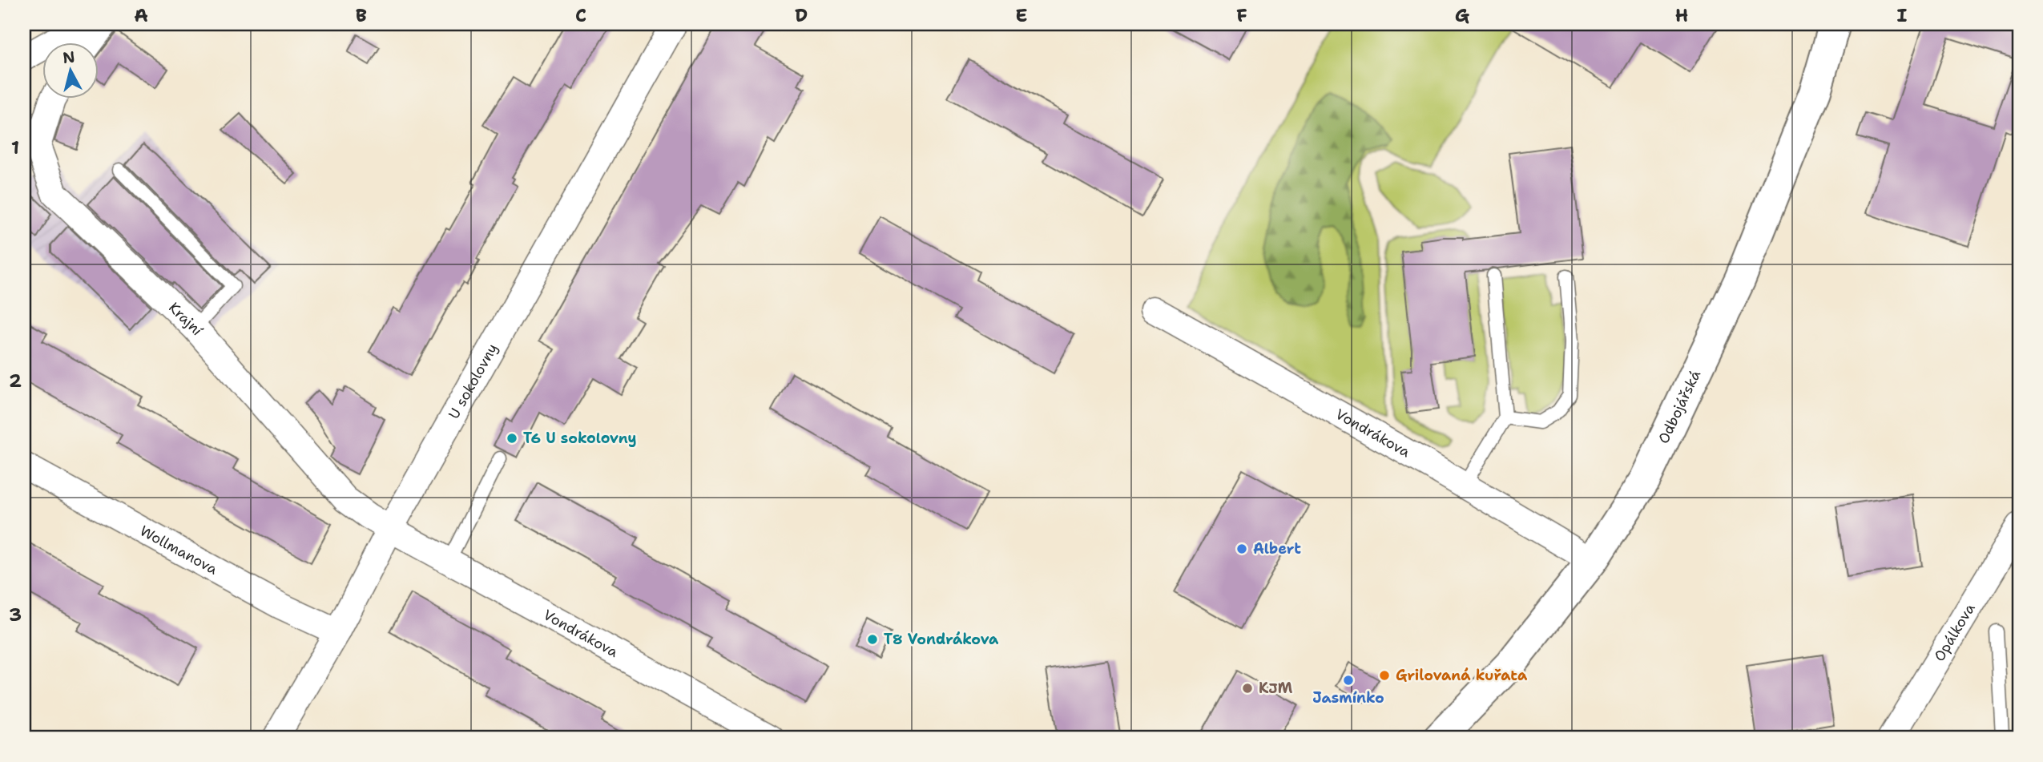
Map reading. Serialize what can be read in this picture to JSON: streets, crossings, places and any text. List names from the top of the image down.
{
  "streets": {
    "street": [
      "Krajní",
      "U sokolovny",
      "Odbojářská",
      "Vondrákova",
      "Wollmanova",
      "Opálkova"
    ]
  },
  "crossings": [
    ["Krajní", "U sokolovny"],
    ["Krajní", "Vondrákova"],
    ["U sokolovny", "Vondrákova"],
    ["U sokolovny", "Wollmanova"],
    ["Odbojářská", "Vondrákova"]
  ],
  "places": [
    "T6 U sokolovny",
    "Albert",
    "T8 Vondrákova",
    "Grilovaná kuřata",
    "Jasmínko",
    "KJM"
  ],
  "north": "top",
  "grid": {
    "columns": [
      "A",
      "B",
      "C",
      "D",
      "E",
      "F",
      "G",
      "H",
      "I"
    ],
    "rows": ["1", "2", "3"]
  }
}
